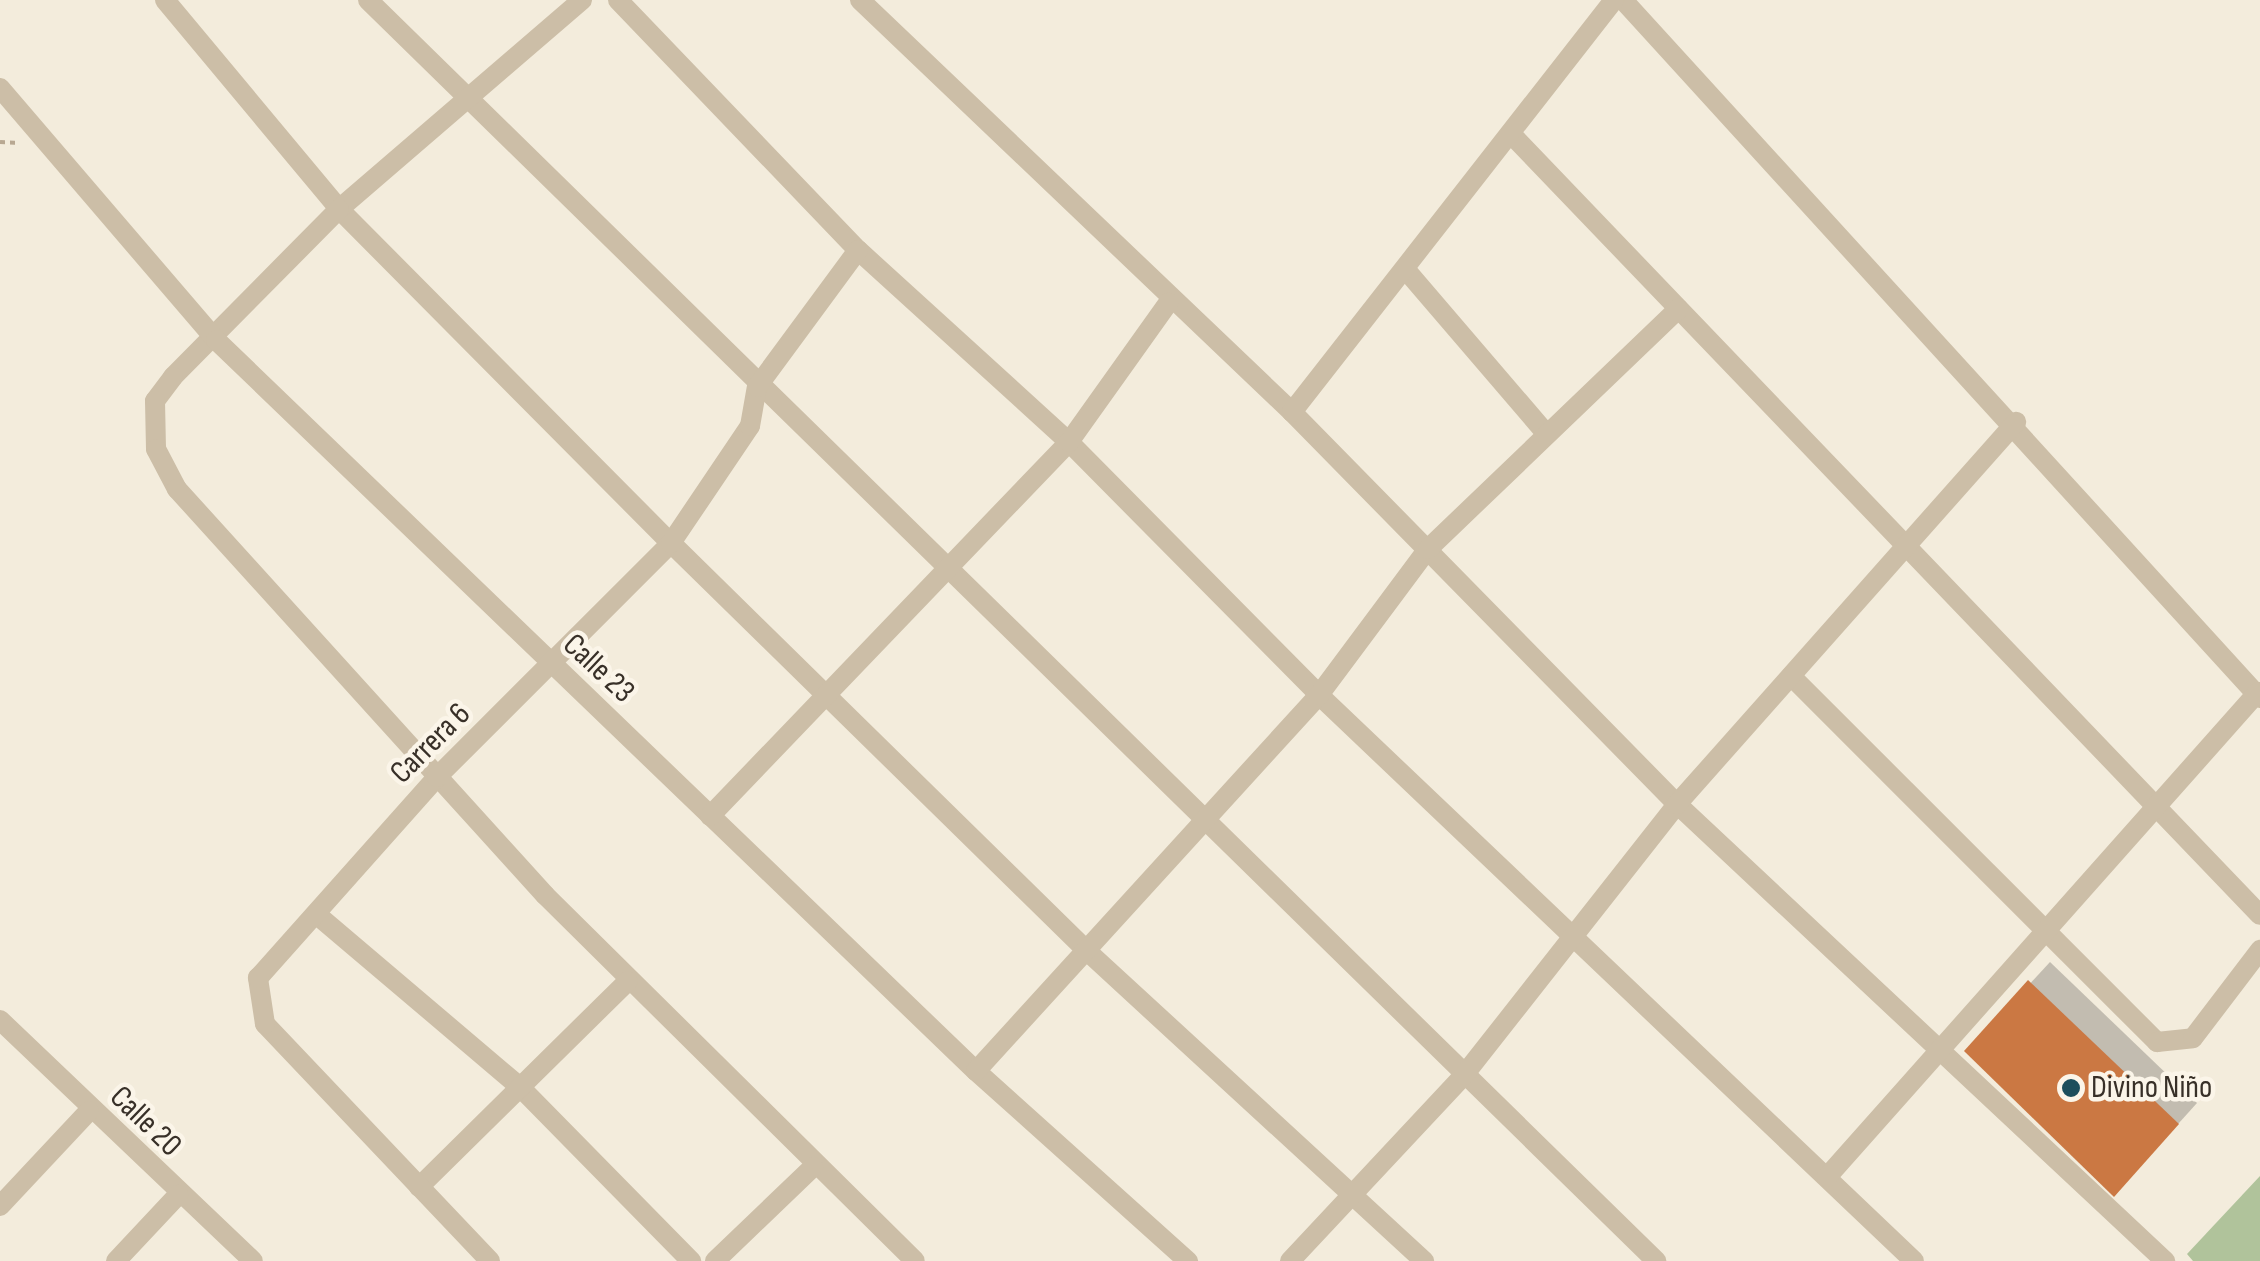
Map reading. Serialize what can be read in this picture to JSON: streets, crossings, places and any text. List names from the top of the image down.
{
  "streets": {
    "street": ["Calle 23", "Carrera 6", "Calle 20"]
  },
  "crossings": [
    ["Calle 23", "Carrera 6"]
  ],
  "places": ["Divino Niño"]
}
